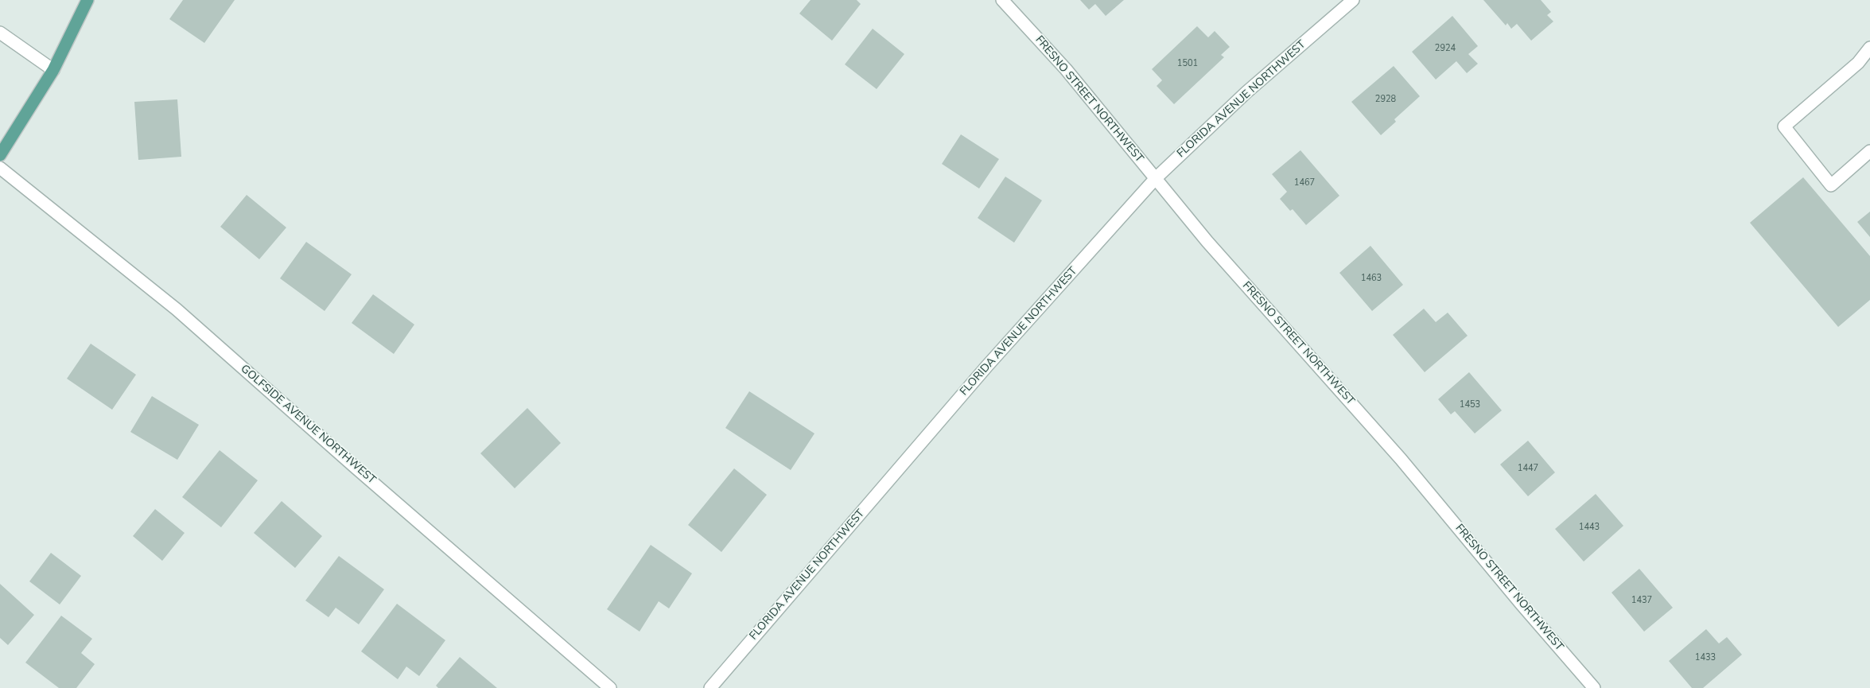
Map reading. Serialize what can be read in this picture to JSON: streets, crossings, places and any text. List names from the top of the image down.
{
  "streets": {
    "street": ["FRESNO STREET NORTHWEST", "FLORIDA AVENUE NORTHWEST", "GOLFSIDE AVENUE NORTHWEST"]
  },
  "crossings": [
    ["FRESNO STREET NORTHWEST", "FLORIDA AVENUE NORTHWEST"]
  ],
  "house_numbers": [
    "2924",
    "1501",
    "2928",
    "1467",
    "1463",
    "1453",
    "1447",
    "1443",
    "1437",
    "1433"
  ]
}
